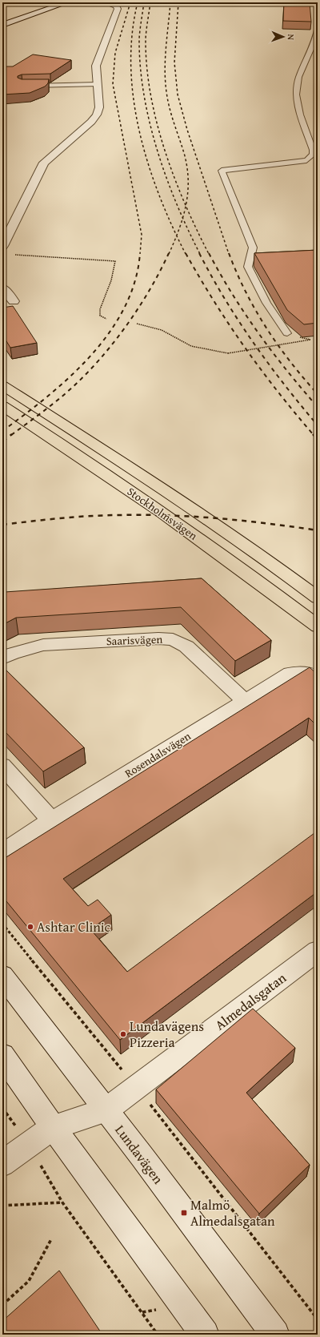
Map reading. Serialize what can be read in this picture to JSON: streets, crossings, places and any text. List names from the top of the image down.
{
  "streets": {
    "highway": ["Stockholmsvägen"],
    "street": [
      "Saarisvägen",
      "Rosendalsvägen",
      "Almedalsgatan",
      "Lundavägen"
    ]
  },
  "crossings": [
    ["Saarisvägen", "Rosendalsvägen"],
    ["Almedalsgatan", "Lundavägen"]
  ],
  "places": {
    "other": ["Ashtar Clinic", "Lundavägens Pizzeria"],
    "transit": ["Malmö Almedalsgatan"]
  },
  "north": "right"
}
